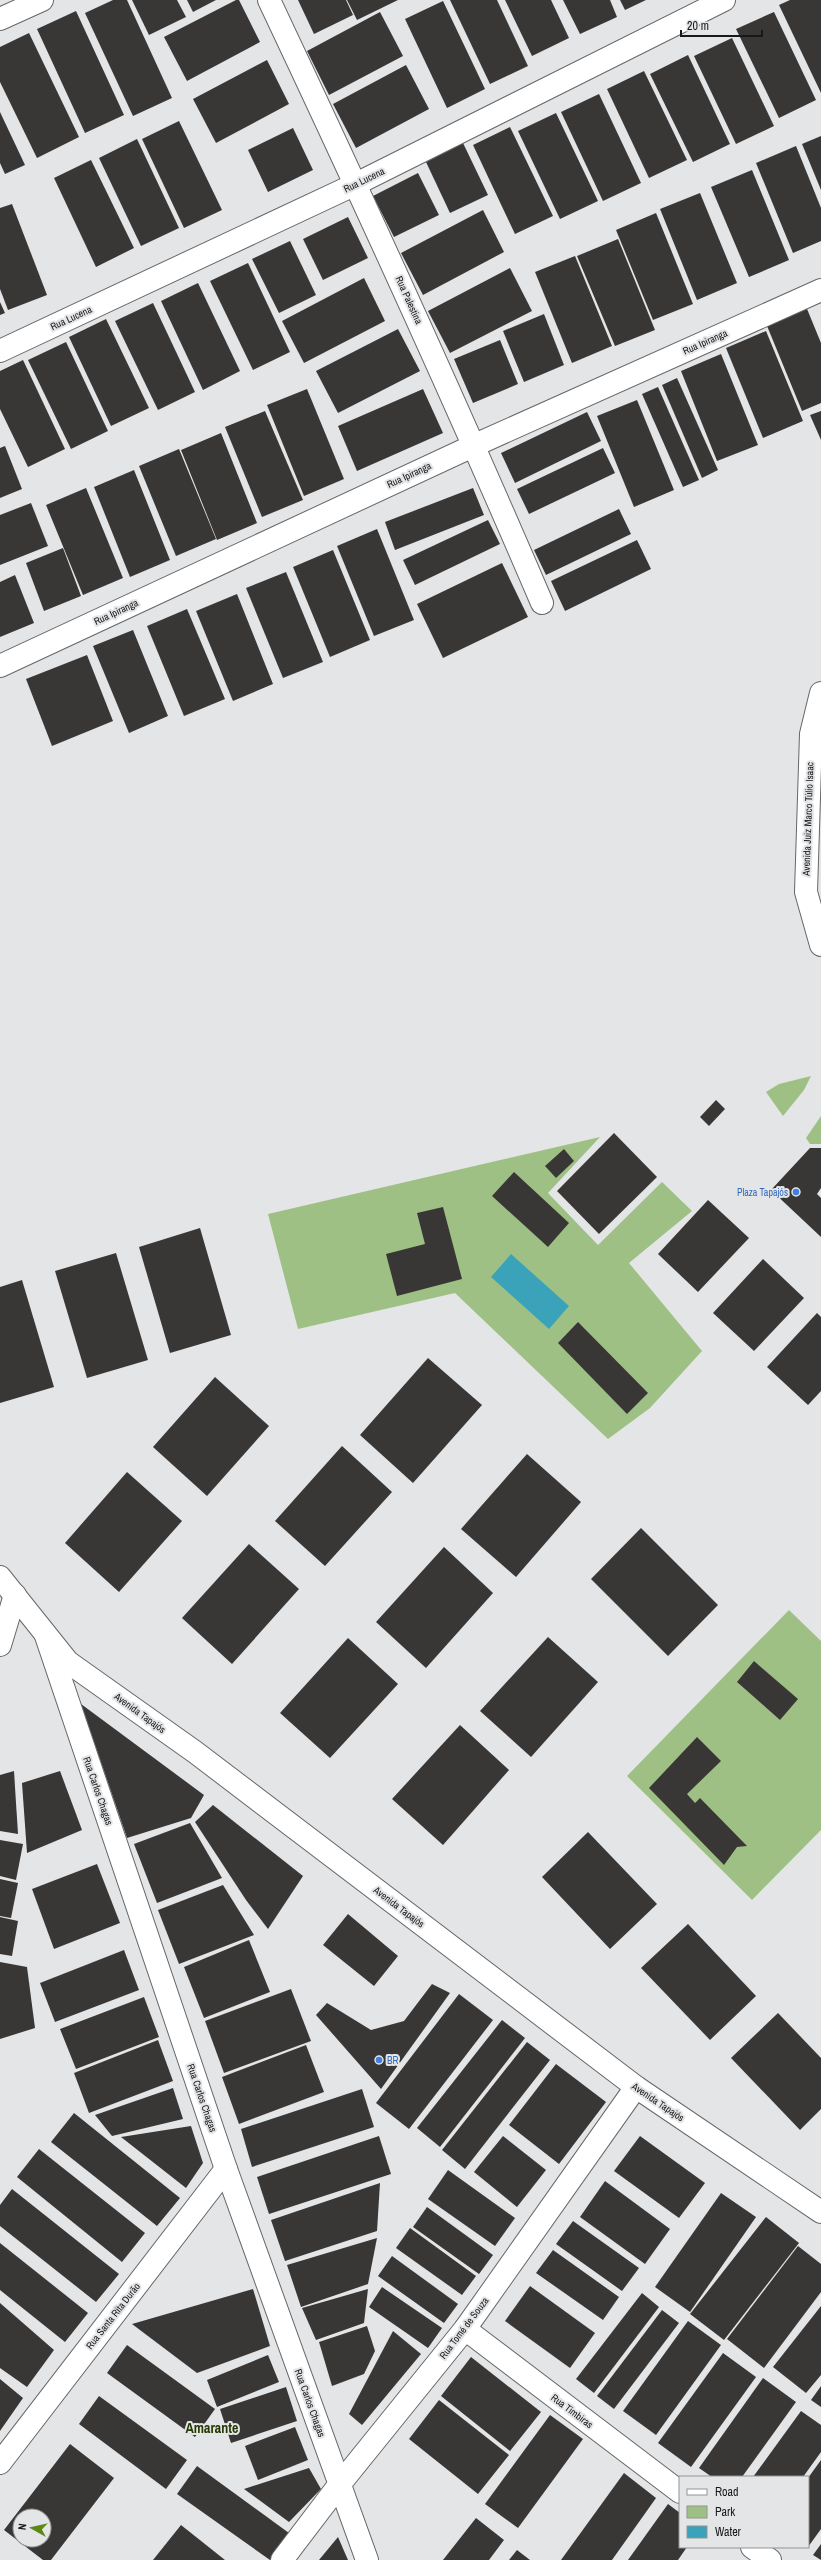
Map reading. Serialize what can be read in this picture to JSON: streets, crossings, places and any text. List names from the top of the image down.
{
  "streets": {
    "street": [
      "Rua Lucena",
      "Rua Palestina",
      "Rua Ipiranga",
      "Avenida Juiz Marco Túlio Isaac",
      "Avenida Tapajós",
      "Rua Carlos Chagas",
      "Rua Santa Rita Durão",
      "Rua Tomé de Souza",
      "Rua Timbiras"
    ]
  },
  "crossings": [
    ["Rua Lucena", "Rua Palestina"],
    ["Rua Palestina", "Rua Ipiranga"],
    ["Avenida Tapajós", "Rua Carlos Chagas"],
    ["Avenida Tapajós", "Rua Tomé de Souza"],
    ["Rua Carlos Chagas", "Rua Santa Rita Durão"],
    ["Rua Carlos Chagas", "Rua Tomé de Souza"],
    ["Rua Tomé de Souza", "Rua Timbiras"]
  ],
  "districts": ["Amarante"],
  "places": ["Plaza Tapajós", "BR"],
  "legend": ["Road", "Park", "Water"],
  "scale_bar": "20 m",
  "north": "left"
}
